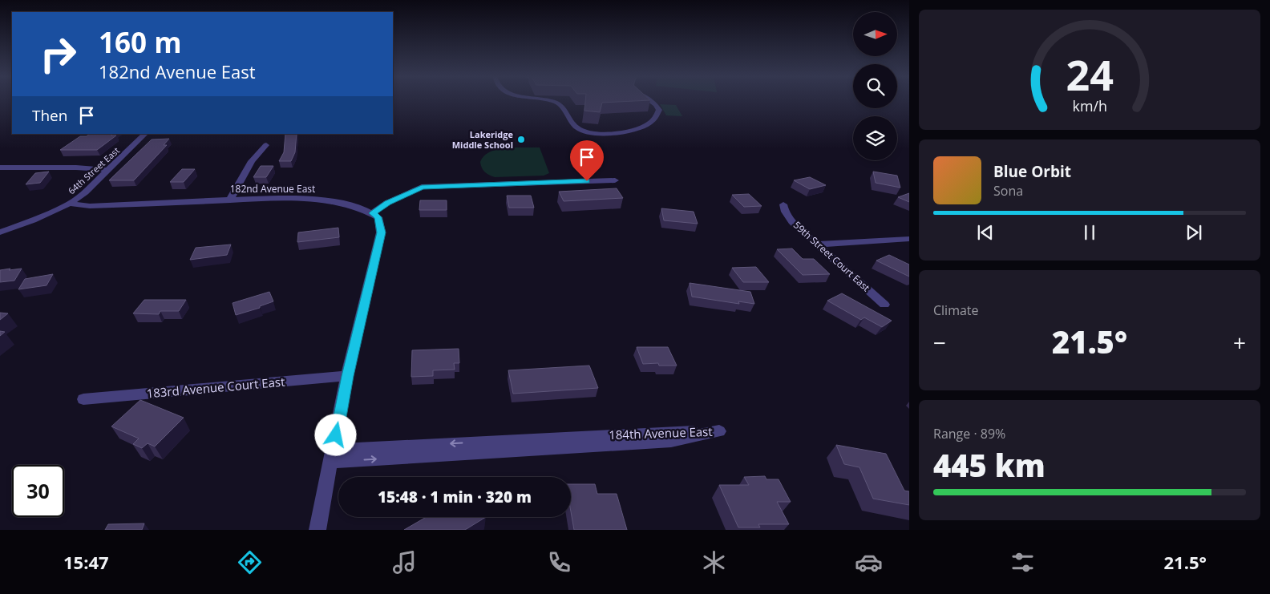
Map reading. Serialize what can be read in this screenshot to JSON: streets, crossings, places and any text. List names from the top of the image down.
{
  "streets": {
    "street": [
      "64th Street East",
      "182nd Avenue East",
      "59th Street Court East",
      "183rd Avenue Court East",
      "184th Avenue East"
    ]
  },
  "crossings": [
    ["64th Street East", "182nd Avenue East"]
  ],
  "places": ["Lakeridge Middle School"],
  "north": "right",
  "page": {
    "turn": ["160 m", "182nd Avenue East"],
    "then": "Then",
    "song": ["Blue Orbit", "Sona"],
    "tile": [
      "Climate",
      ["Range · 89%", "445 km"]
    ],
    "heat": ["−", "21.5°", "+"],
    "limit": "30",
    "trip": "15:48 · 1 min · 320 m",
    "tabs": ["15:47", "21.5°"],
    "gauge": ["24", "km/h"]
  }
}
